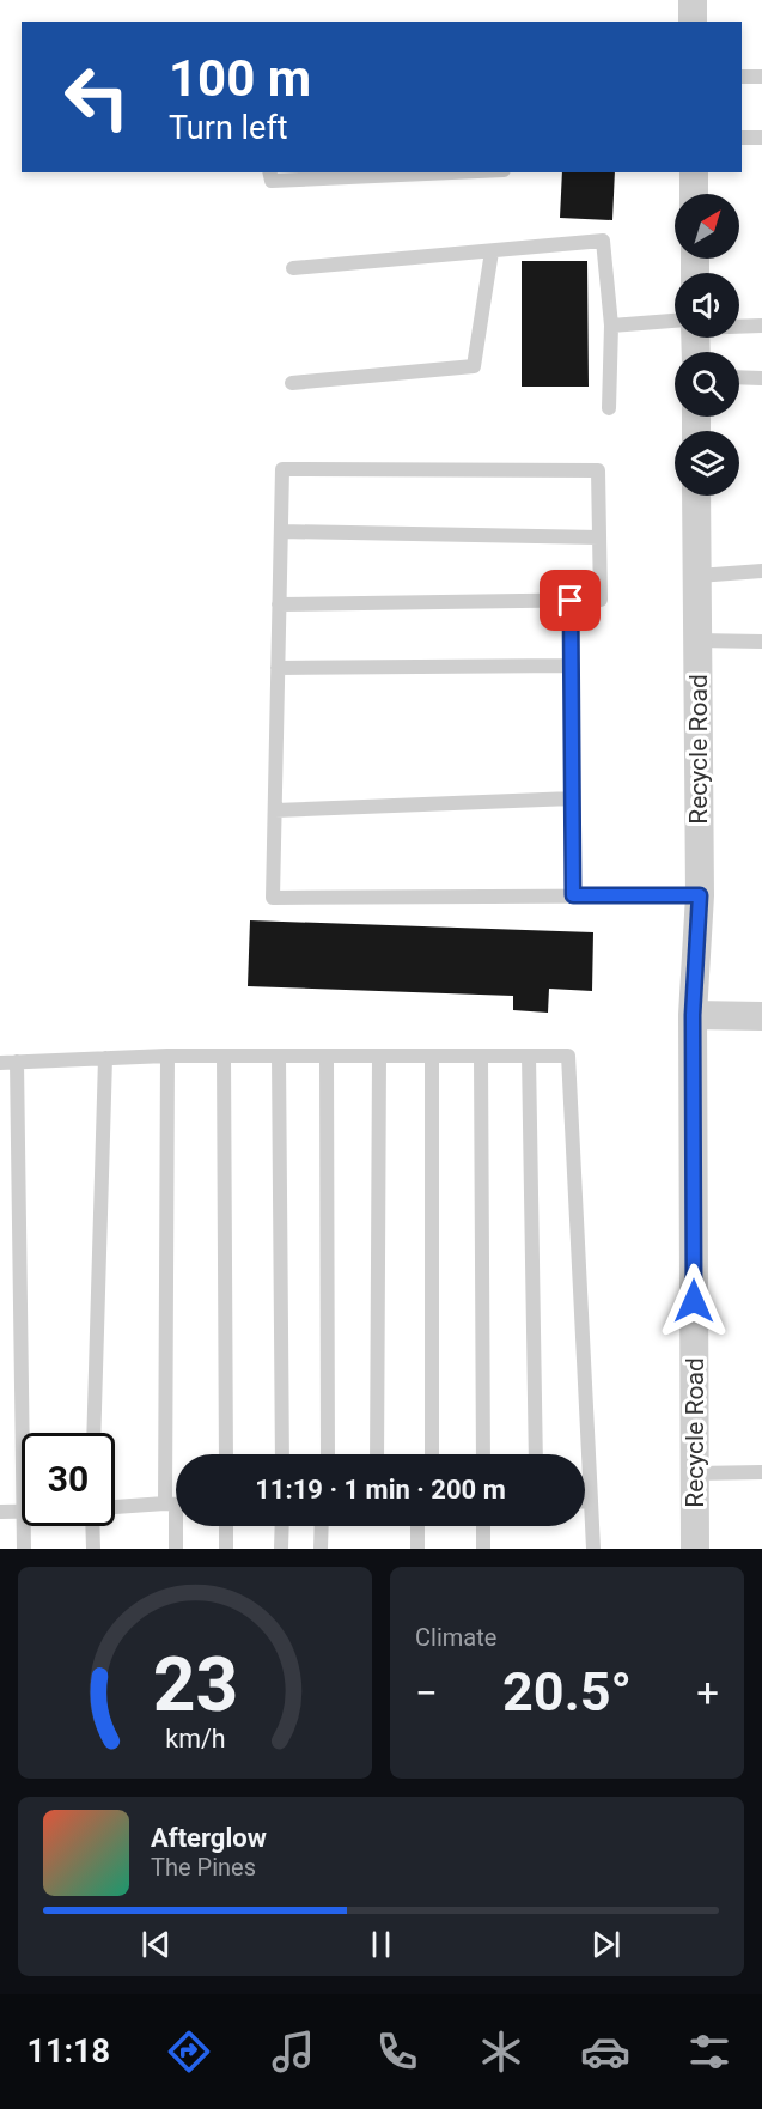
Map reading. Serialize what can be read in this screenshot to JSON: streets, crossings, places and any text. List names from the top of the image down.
{
  "streets": {
    "street": ["Recycle Road"]
  },
  "north": "top right",
  "page": {
    "turn": ["100 m", "Turn left"],
    "limit": "30",
    "trip": "11:19 · 1 min · 200 m",
    "tile": "Climate",
    "heat": ["−", "20.5°", "+"],
    "song": ["Afterglow", "The Pines"],
    "tabs": "11:18",
    "gauge": ["23", "km/h"]
  }
}
